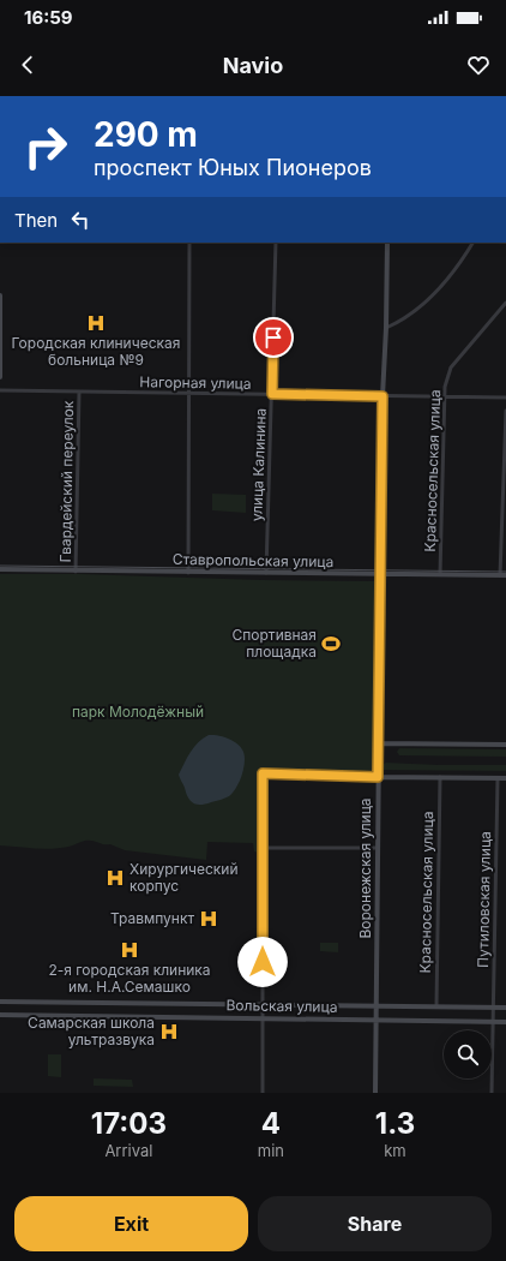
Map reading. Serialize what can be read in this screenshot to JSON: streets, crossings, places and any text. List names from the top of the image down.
{
  "streets": {
    "street": [
      "Нагорная улица",
      "улица Калинина",
      "Красносельская улица",
      "Гвардейский переулок",
      "Ставропольская улица",
      "Воронежская улица",
      "Путиловская улица",
      "Вольская улица"
    ]
  },
  "crossings": [
    ["Нагорная улица", "улица Калинина"],
    ["Нагорная улица", "Красносельская улица"],
    ["Нагорная улица", "Гвардейский переулок"],
    ["Нагорная улица", "Воронежская улица"],
    ["улица Калинина", "Ставропольская улица"],
    ["Красносельская улица", "Ставропольская улица"],
    ["Красносельская улица", "Вольская улица"],
    ["Гвардейский переулок", "Ставропольская улица"],
    ["Ставропольская улица", "Воронежская улица"],
    ["Воронежская улица", "Вольская улица"],
    ["Путиловская улица", "Вольская улица"]
  ],
  "parks": ["парк Молодёжный"],
  "places": {
    "hospital": [
      "Городская клиническая больница №9",
      "Хирургический корпус",
      "Травмпункт",
      "2-я городская клиника им. Н.А.Семашко",
      "Самарская школа ультразвука"
    ],
    "sports": ["Спортивная площадка"]
  },
  "page": {
    "status": "16:59",
    "header": "Navio",
    "turn": ["290 m", "проспект Юных Пионеров"],
    "then": "Then",
    "eta": [
      "17:03",
      "Arrival",
      "4",
      "min",
      "1.3",
      "km"
    ],
    "buttons": ["Exit", "Share"]
  }
}
